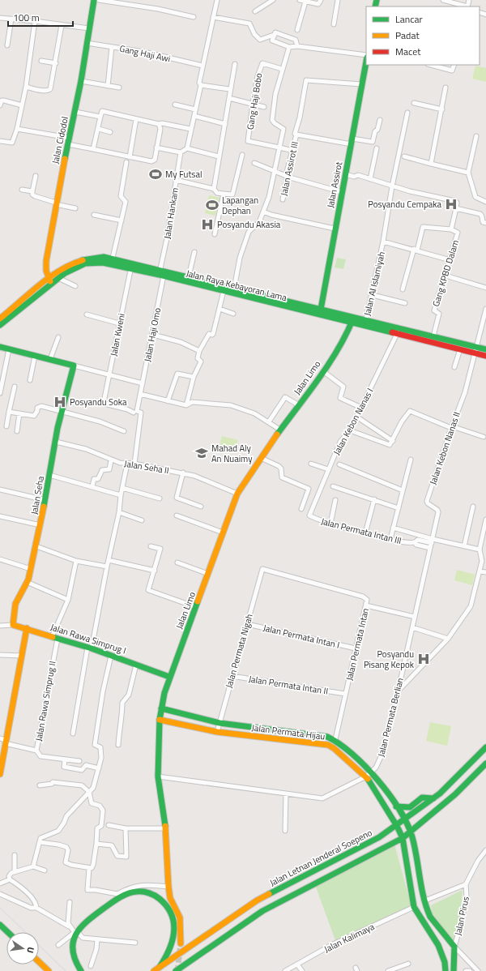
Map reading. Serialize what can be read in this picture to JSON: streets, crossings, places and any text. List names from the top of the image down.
{
  "streets": {
    "main road": [
      "Jalan Cidodol",
      "Jalan Assirot",
      "Jalan Raya Kebayoran Lama",
      "Jalan Limo",
      "Jalan Seha",
      "Jalan Rawa Simprug I",
      "Jalan Permata Hijau",
      "Jalan Letnan Jenderal Soepeno"
    ],
    "street": [
      "Gang Haji Awi",
      "Gang Haji Bobo",
      "Jalan Assirot III",
      "Jalan Hankam",
      "Gang KPBD Dalam",
      "Jalan Al Islamiyah",
      "Jalan Kweni",
      "Jalan Haji Omo",
      "Jalan Kebon Nanas I",
      "Jalan Kebon Nanas II",
      "Jalan Seha II",
      "Jalan Permata Intan III",
      "Jalan Permata Intan I",
      "Jalan Permata Intan",
      "Jalan Permata Nigah",
      "Jalan Permata Intan II",
      "Jalan Rawa Simprug II",
      "Jalan Permata Berlian",
      "Jalan Pirus",
      "Jalan Kalimaya"
    ]
  },
  "crossings": [
    ["Gang Haji Awi", "Jalan Cidodol"],
    ["Jalan Cidodol", "Jalan Raya Kebayoran Lama"],
    ["Jalan Assirot III", "Jalan Assirot"],
    ["Jalan Assirot", "Jalan Raya Kebayoran Lama"],
    ["Jalan Hankam", "Jalan Raya Kebayoran Lama"],
    ["Jalan Hankam", "Jalan Haji Omo"],
    ["Gang KPBD Dalam", "Jalan Al Islamiyah"],
    ["Gang KPBD Dalam", "Jalan Raya Kebayoran Lama"],
    ["Jalan Al Islamiyah", "Jalan Raya Kebayoran Lama"],
    ["Jalan Raya Kebayoran Lama", "Jalan Kweni"],
    ["Jalan Raya Kebayoran Lama", "Jalan Haji Omo"],
    ["Jalan Raya Kebayoran Lama", "Jalan Limo"],
    ["Jalan Raya Kebayoran Lama", "Jalan Kebon Nanas I"],
    ["Jalan Raya Kebayoran Lama", "Jalan Kebon Nanas II"],
    ["Jalan Haji Omo", "Jalan Seha II"],
    ["Jalan Limo", "Jalan Seha II"],
    ["Jalan Limo", "Jalan Rawa Simprug I"],
    ["Jalan Limo", "Jalan Permata Berlian"],
    ["Jalan Limo", "Jalan Permata Hijau"],
    ["Jalan Kebon Nanas I", "Jalan Permata Intan III"],
    ["Jalan Kebon Nanas II", "Jalan Permata Intan III"],
    ["Jalan Kebon Nanas II", "Jalan Permata Berlian"],
    ["Jalan Seha II", "Jalan Seha"],
    ["Jalan Seha", "Jalan Rawa Simprug I"],
    ["Jalan Permata Intan III", "Jalan Permata Berlian"],
    ["Jalan Permata Intan I", "Jalan Permata Intan"],
    ["Jalan Permata Intan I", "Jalan Permata Nigah"],
    ["Jalan Rawa Simprug I", "Jalan Rawa Simprug II"],
    ["Jalan Permata Intan", "Jalan Permata Nigah"],
    ["Jalan Permata Intan", "Jalan Permata Intan II"],
    ["Jalan Permata Intan", "Jalan Permata Hijau"],
    ["Jalan Permata Nigah", "Jalan Permata Intan II"],
    ["Jalan Permata Nigah", "Jalan Permata Hijau"],
    ["Jalan Permata Berlian", "Jalan Permata Hijau"],
    ["Jalan Permata Hijau", "Jalan Letnan Jenderal Soepeno"],
    ["Jalan Permata Hijau", "Jalan Pirus"],
    ["Jalan Permata Hijau", "Jalan Kalimaya"]
  ],
  "places": {
    "sports": ["My Futsal", "Lapangan Dephan"],
    "hospital": [
      "Posyandu Cempaka",
      "Posyandu Akasia",
      "Posyandu Soka",
      "Posyandu Pisang Kepok"
    ],
    "school or university": ["Mahad Aly An Nuaimy"]
  },
  "legend": ["Lancar", "Padat", "Macet"],
  "scale_bar": "100 m",
  "north": "right"
}
